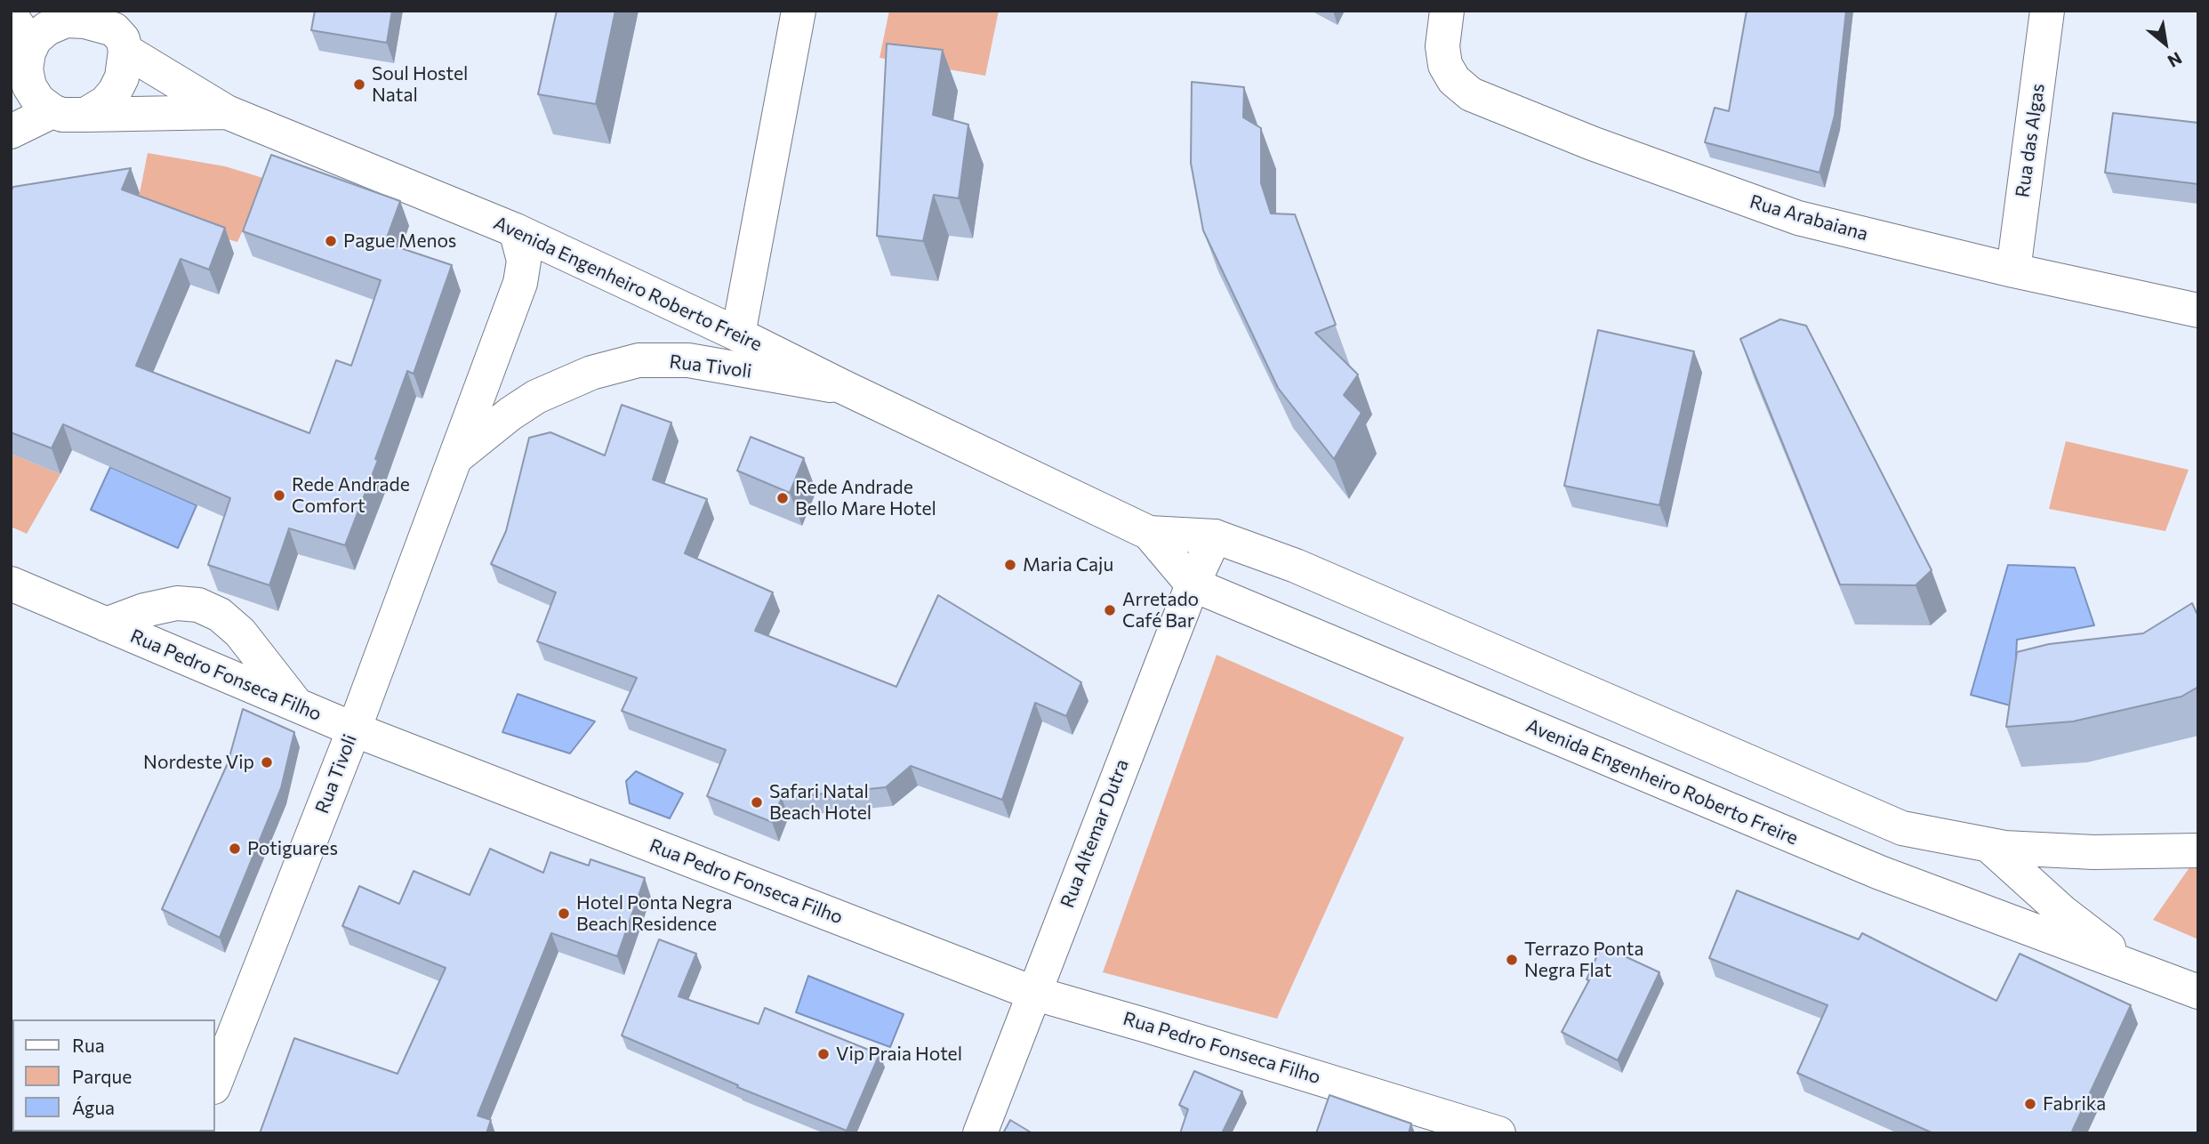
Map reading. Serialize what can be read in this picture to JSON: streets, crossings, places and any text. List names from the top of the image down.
{
  "streets": {
    "street": [
      "Rua das Algas",
      "Rua Arabaiana",
      "Avenida Engenheiro Roberto Freire",
      "Rua Tivoli",
      "Rua Pedro Fonseca Filho",
      "Rua Altemar Dutra"
    ]
  },
  "crossings": [
    ["Rua das Algas", "Rua Arabaiana"],
    ["Avenida Engenheiro Roberto Freire", "Rua Tivoli"],
    ["Avenida Engenheiro Roberto Freire", "Rua Altemar Dutra"],
    ["Rua Tivoli", "Rua Pedro Fonseca Filho"],
    ["Rua Pedro Fonseca Filho", "Rua Altemar Dutra"]
  ],
  "places": [
    "Soul Hostel Natal",
    "Pague Menos",
    "Rede Andrade Comfort",
    "Rede Andrade Bello Mare Hotel",
    "Maria Caju",
    "Arretado Café Bar",
    "Nordeste Vip",
    "Safari Natal Beach Hotel",
    "Potiguares",
    "Hotel Ponta Negra Beach Residence",
    "Terrazo Ponta Negra Flat",
    "Vip Praia Hotel",
    "Fabrika"
  ],
  "legend": ["Rua", "Parque", "Água"],
  "north": "bottom right"
}
